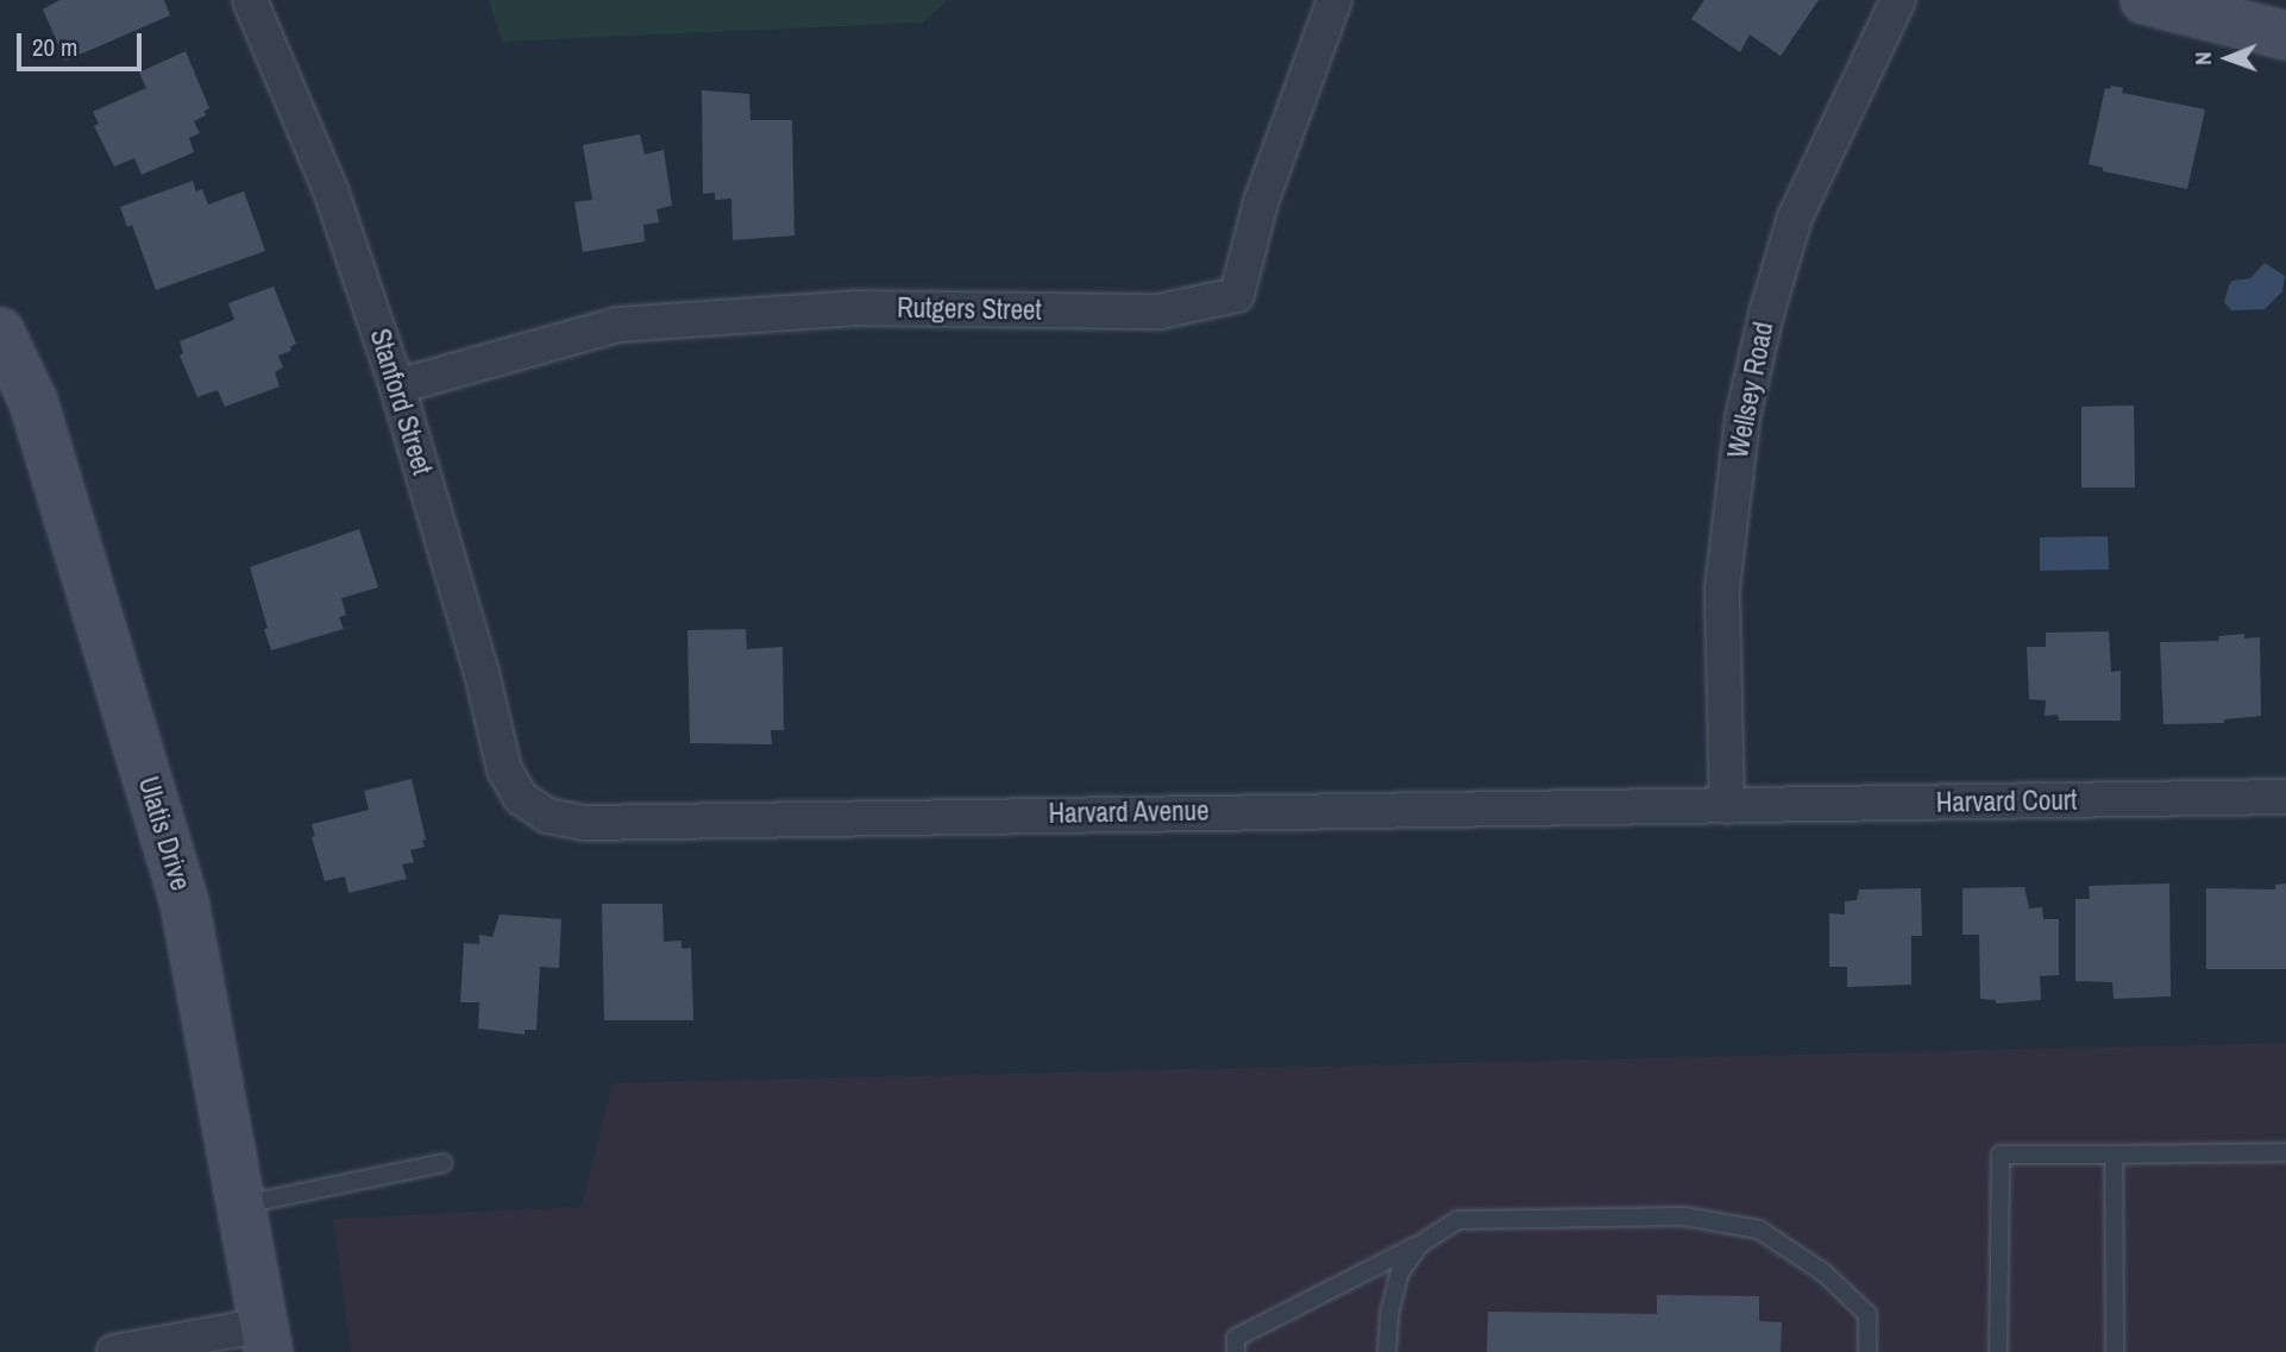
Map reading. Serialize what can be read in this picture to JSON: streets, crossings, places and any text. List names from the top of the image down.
{
  "streets": {
    "street": [
      "Rutgers Street",
      "Wellsey Road",
      "Stanford Street",
      "Harvard Court",
      "Harvard Avenue",
      "Ulatis Drive"
    ]
  },
  "crossings": [
    ["Rutgers Street", "Stanford Street"],
    ["Wellsey Road", "Harvard Court"],
    ["Wellsey Road", "Harvard Avenue"],
    ["Stanford Street", "Harvard Avenue"],
    ["Harvard Court", "Harvard Avenue"]
  ],
  "scale_bar": "20 m",
  "north": "left"
}
